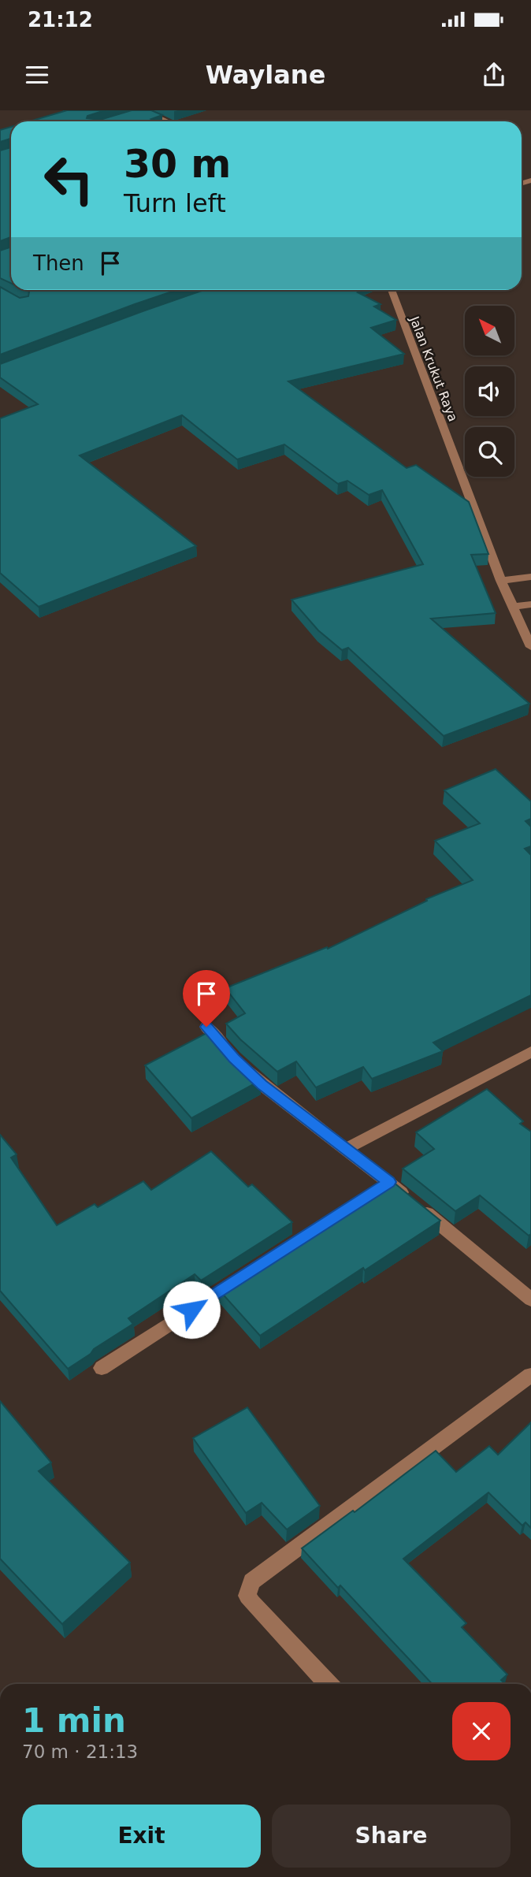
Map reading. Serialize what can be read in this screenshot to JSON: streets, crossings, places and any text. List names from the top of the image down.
{
  "streets": {
    "street": ["Jalan Krukut Raya"]
  },
  "north": "top left",
  "page": {
    "status": "21:12",
    "header": "Waylane",
    "turn": ["30 m", "Turn left"],
    "then": "Then",
    "heading": ["1 min", "70 m · 21:13"],
    "buttons": ["Exit", "Share"]
  }
}
